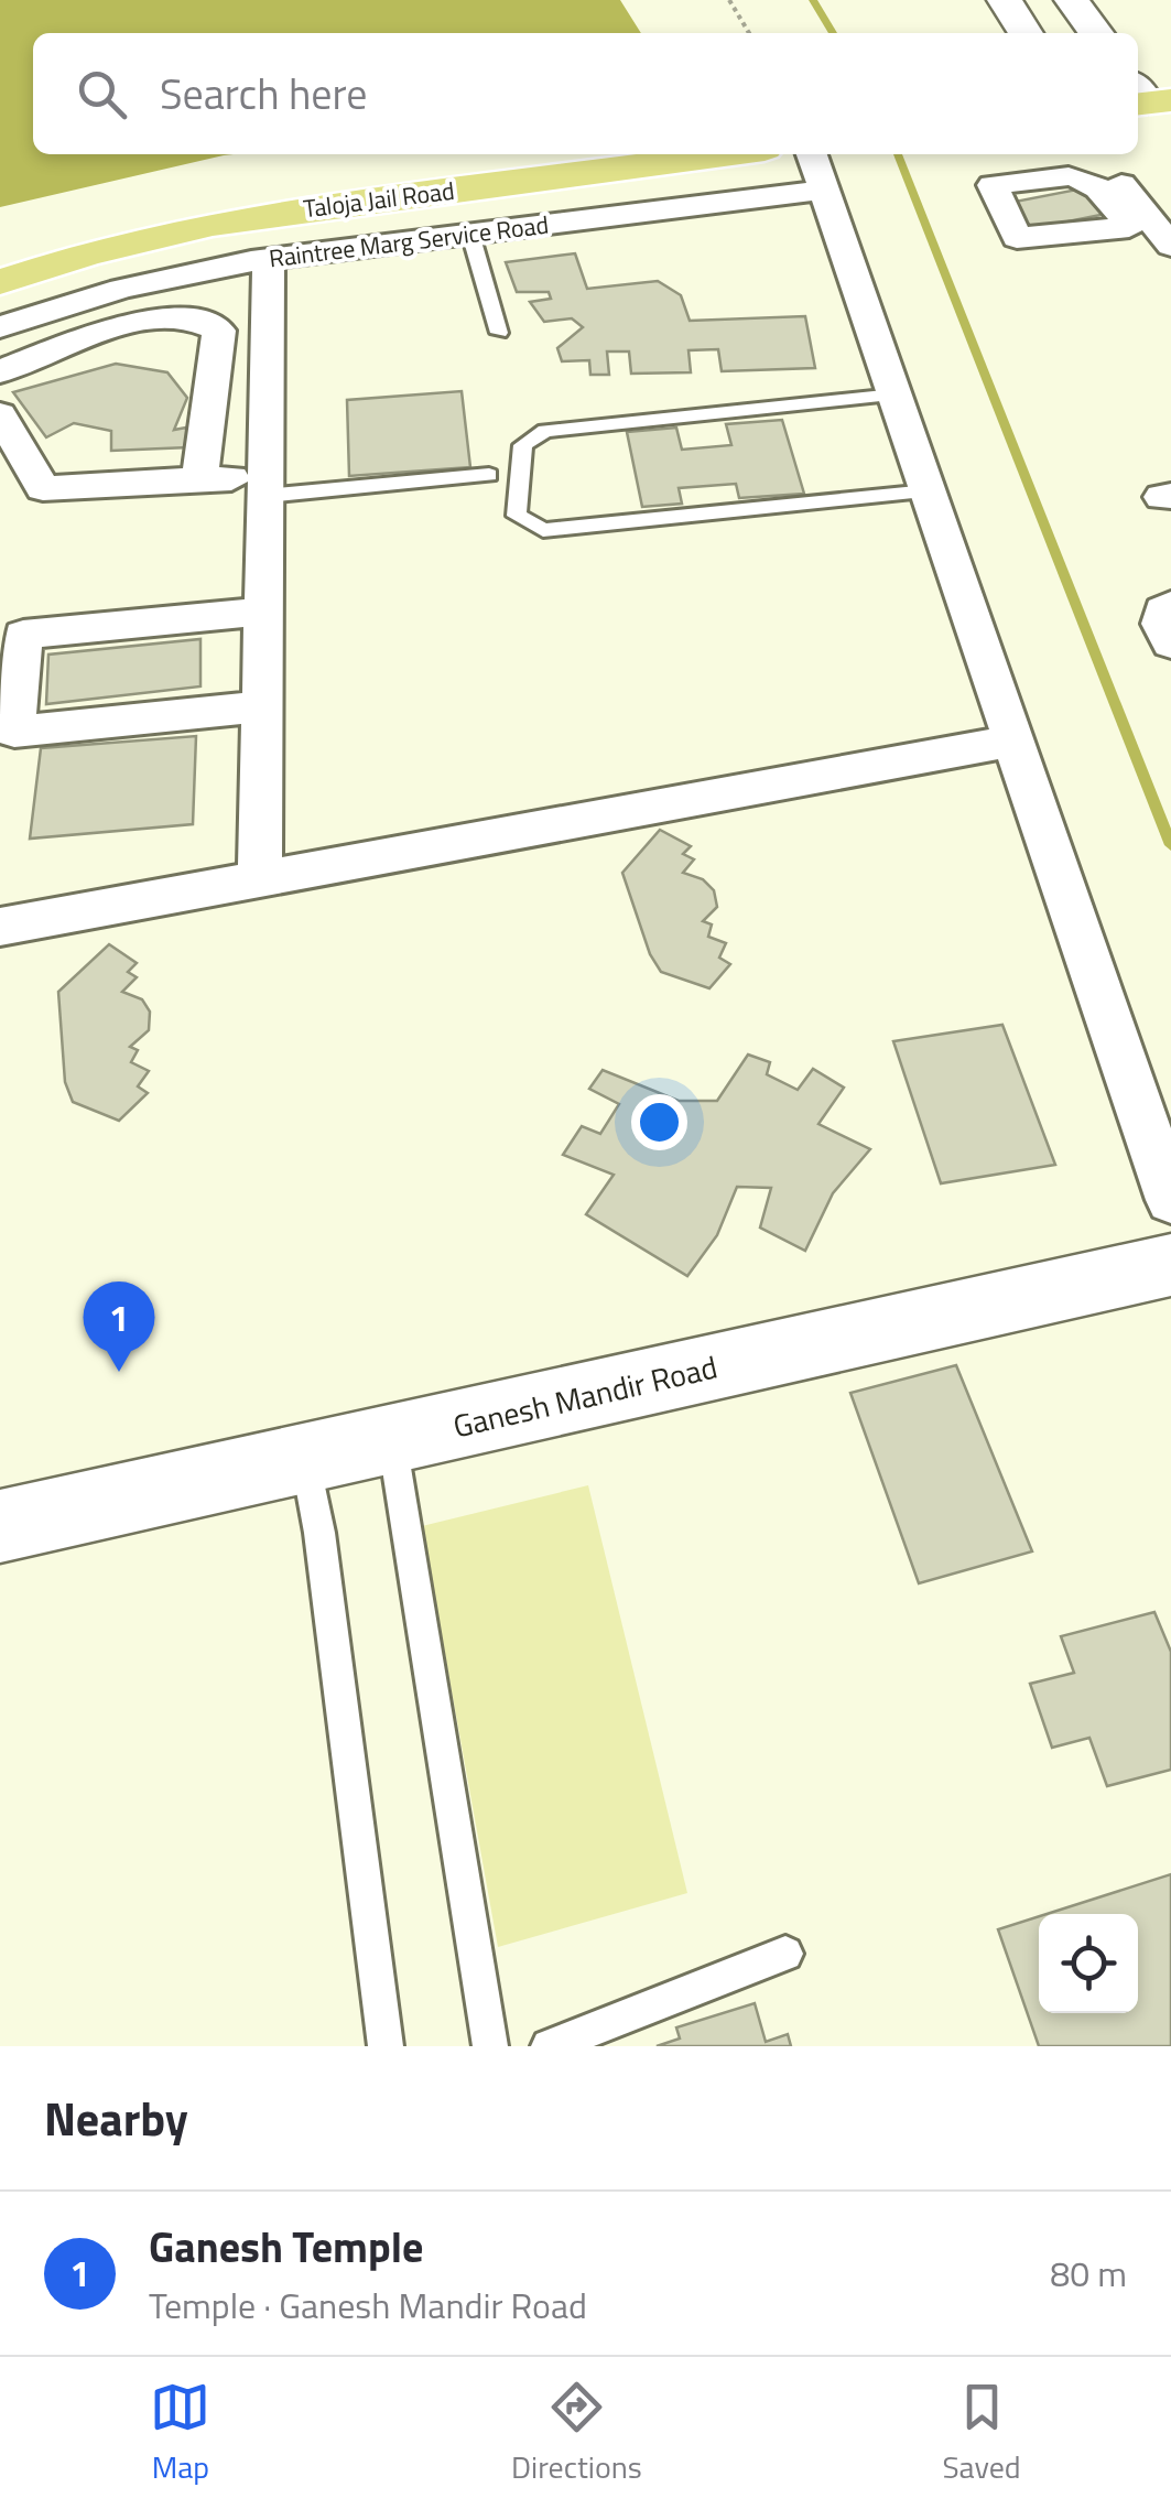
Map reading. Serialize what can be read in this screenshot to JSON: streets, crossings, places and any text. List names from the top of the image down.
{
  "streets": {
    "main road": ["Taloja Jail Road"],
    "street": ["Raintree Marg Service Road", "Ganesh Mandir Road"]
  },
  "page": {
    "search": "Search here",
    "pins": "1",
    "heading": "Nearby",
    "list": [
      {
        "mark": "1",
        "name": "Ganesh Temple",
        "note": "Temple · Ganesh Mandir Road",
        "value": "80 m"
      }
    ],
    "nav": ["Map", "Directions", "Saved"]
  }
}
